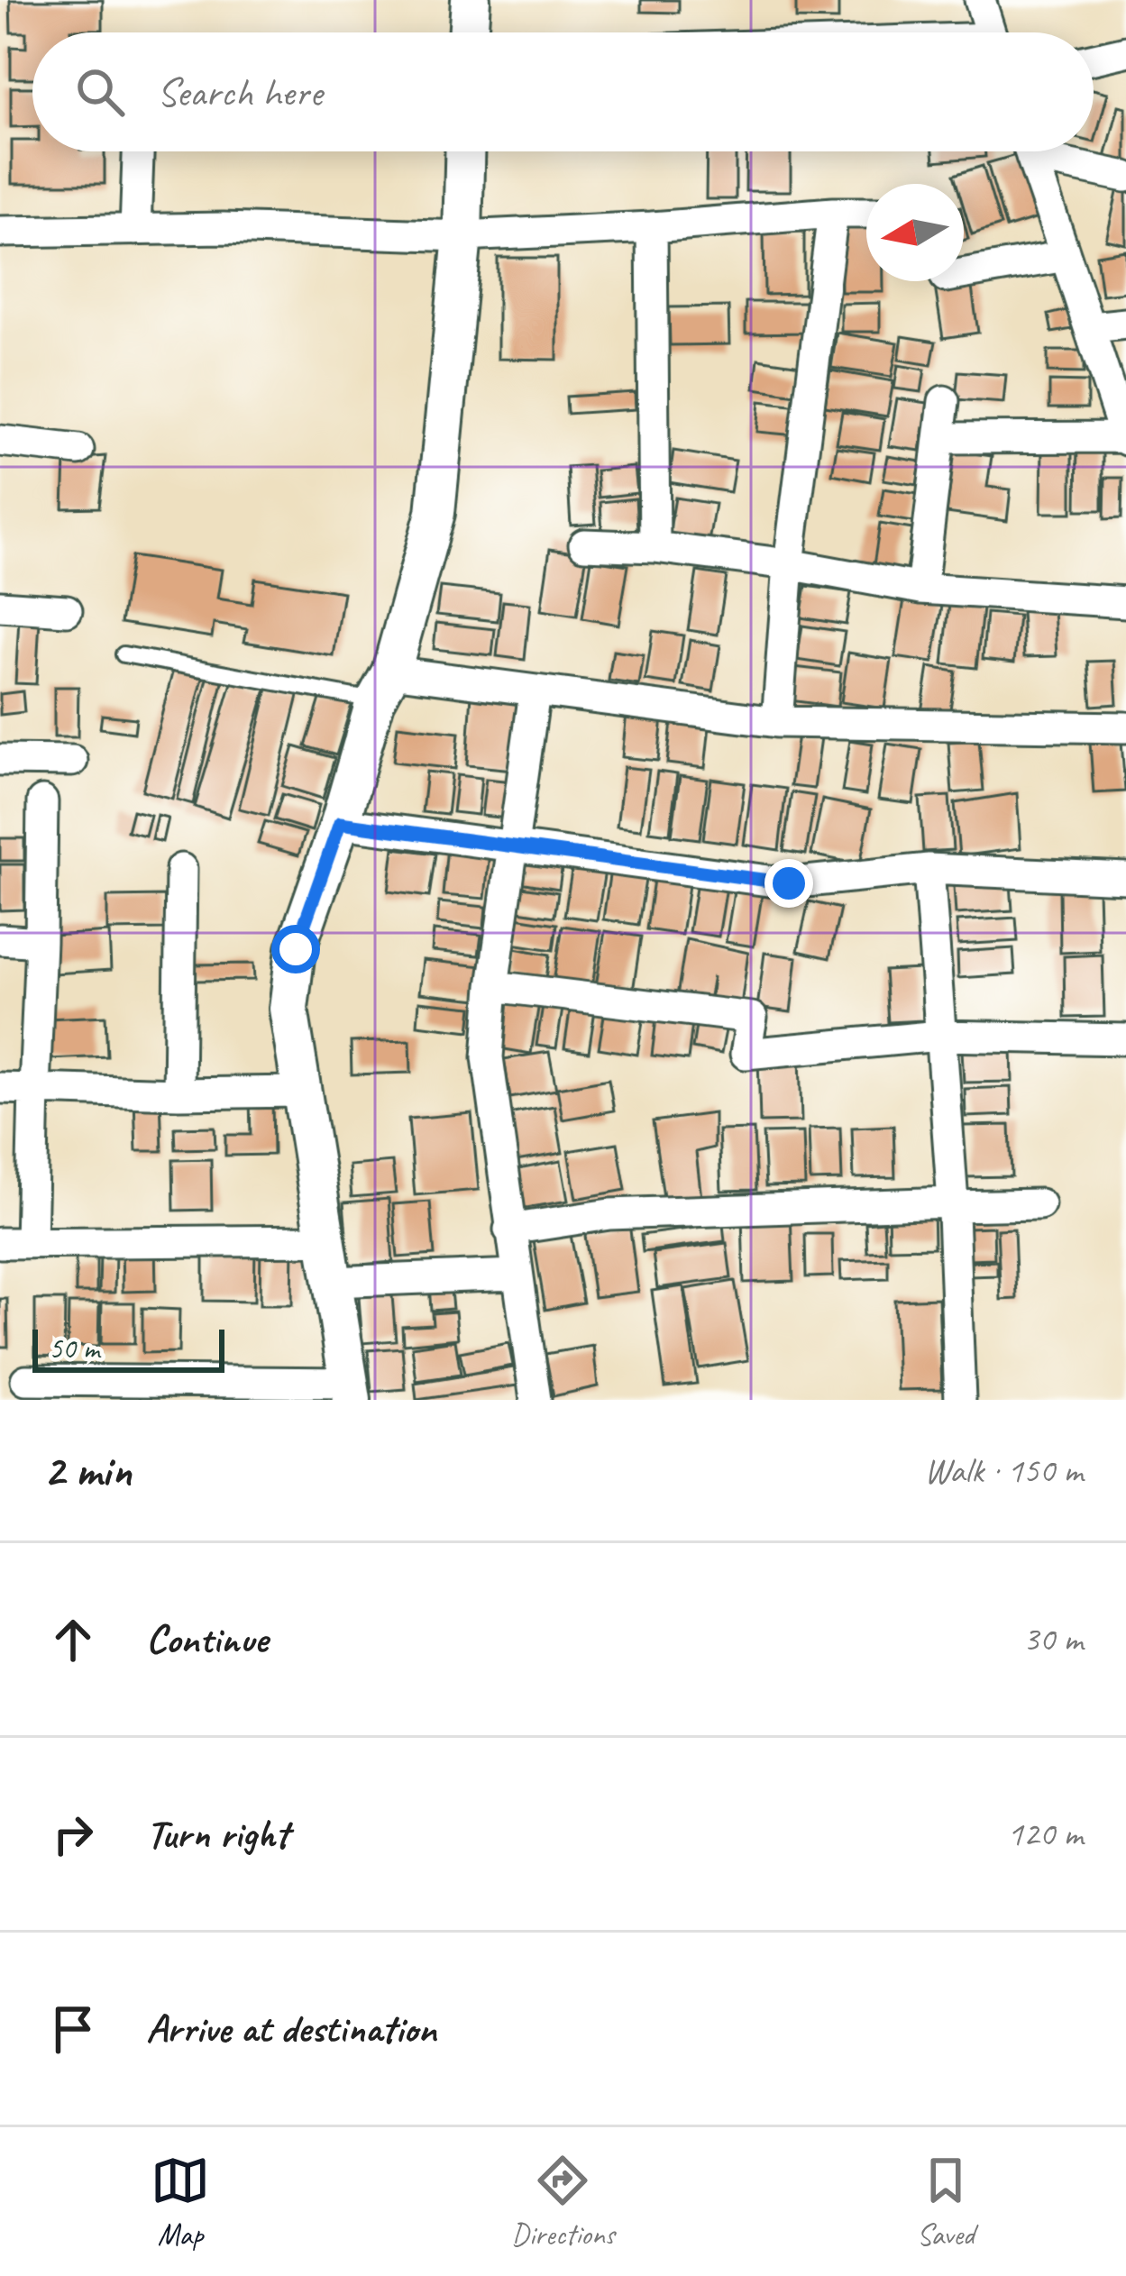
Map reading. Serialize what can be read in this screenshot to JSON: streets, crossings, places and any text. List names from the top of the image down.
{
  "scale_bar": "50 m",
  "north": "left",
  "page": {
    "search": "Search here",
    "scale": "50 m",
    "heading": ["2 min", "Walk · 150 m"],
    "list": [
      ["Continue", "30 m"],
      ["Turn right", "120 m"],
      "Arrive at destination"
    ],
    "nav": ["Map", "Directions", "Saved"]
  }
}
